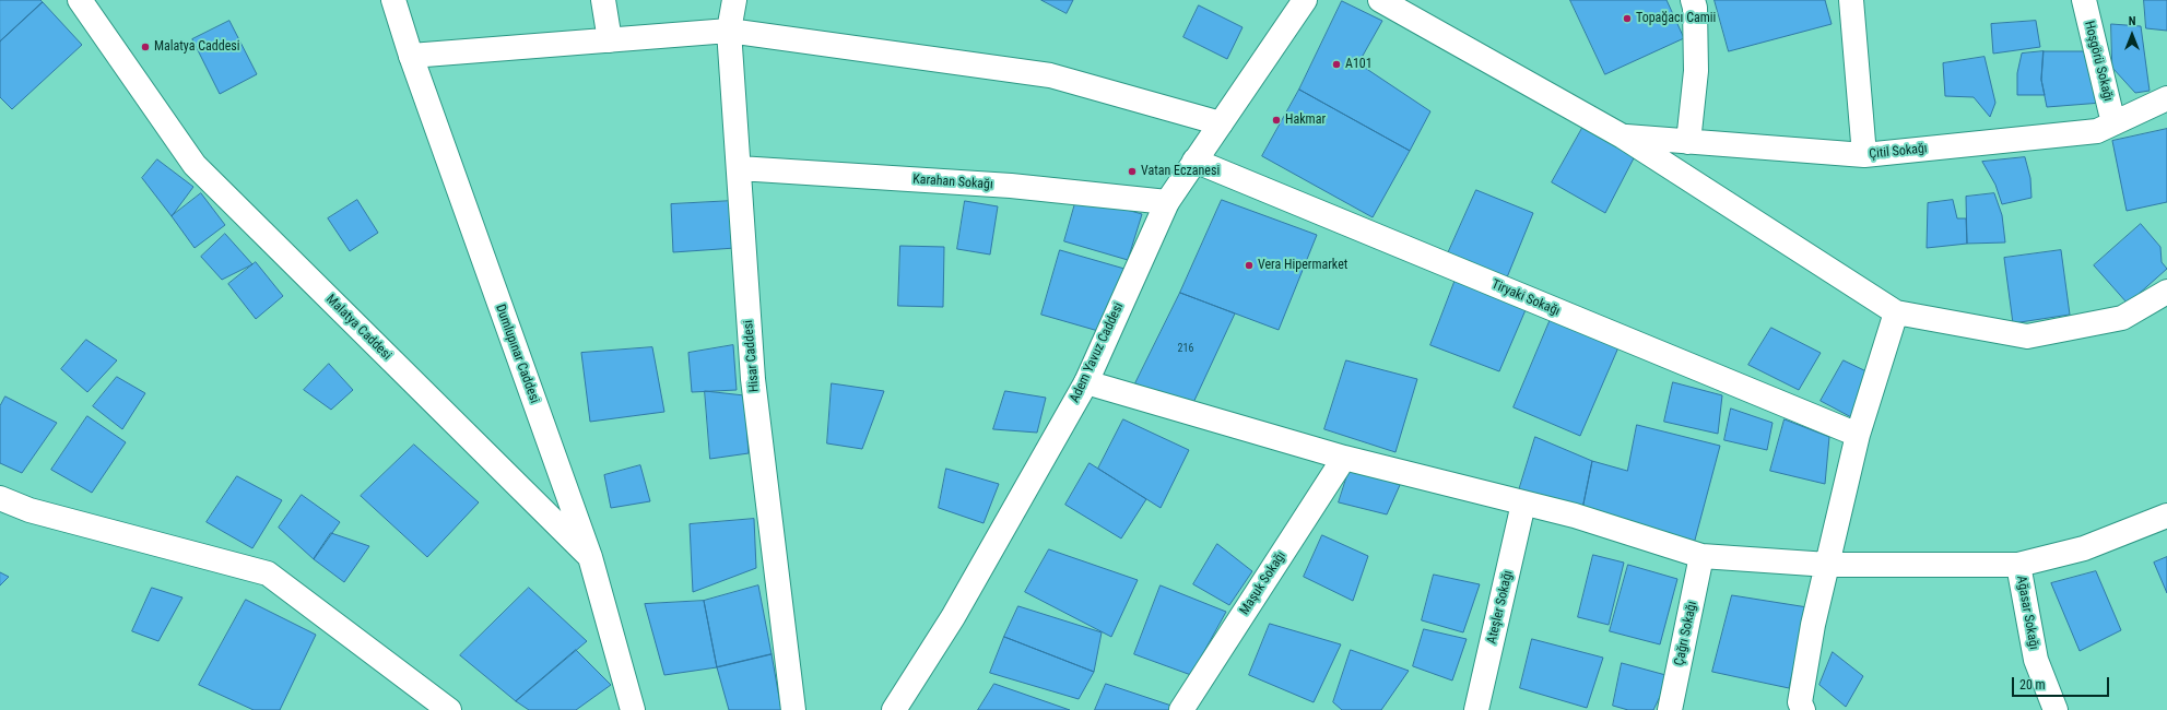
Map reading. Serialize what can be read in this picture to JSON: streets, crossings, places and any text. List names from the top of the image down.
{
  "streets": {
    "street": [
      "Hoşgörü Sokağı",
      "Çitil Sokağı",
      "Karahan Sokağı",
      "Tiryaki Sokağı",
      "Malatya Caddesi",
      "Adem Yavuz Caddesi",
      "Dumlupınar Caddesi",
      "Hisar Caddesi",
      "Maşuk Sokağı",
      "Ateşler Sokağı",
      "Ağasar Sokağı",
      "Çağrı Sokağı"
    ]
  },
  "crossings": [
    ["Hoşgörü Sokağı", "Çitil Sokağı"],
    ["Karahan Sokağı", "Adem Yavuz Caddesi"],
    ["Karahan Sokağı", "Hisar Caddesi"],
    ["Tiryaki Sokağı", "Adem Yavuz Caddesi"],
    ["Malatya Caddesi", "Dumlupınar Caddesi"]
  ],
  "places": [
    "Topağacı Camii",
    "Malatya Caddesi",
    "A101",
    "Hakmar",
    "Vatan Eczanesi",
    "Vera Hipermarket"
  ],
  "house_numbers": ["216"],
  "scale_bar": "20 m",
  "north": "top"
}
